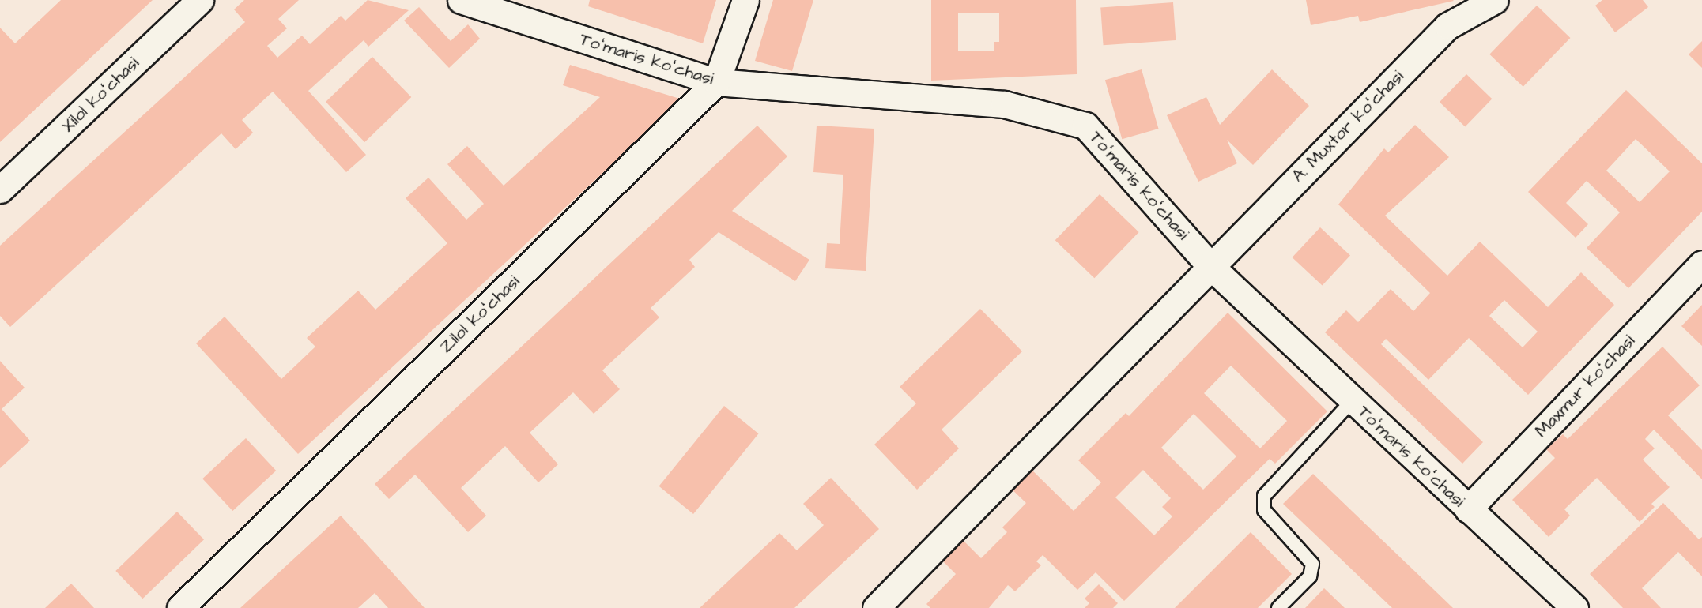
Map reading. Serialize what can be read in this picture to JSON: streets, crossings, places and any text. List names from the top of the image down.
{
  "streets": {
    "street": [
      "Toʻmaris koʻchasi",
      "Xilol koʻchasi",
      "A. Muxtor koʻchasi",
      "Zilol koʻchasi",
      "Maxmur koʻchasi"
    ]
  },
  "crossings": [
    ["Toʻmaris koʻchasi", "A. Muxtor koʻchasi"],
    ["Toʻmaris koʻchasi", "Zilol koʻchasi"],
    ["Toʻmaris koʻchasi", "Maxmur koʻchasi"]
  ]
}
